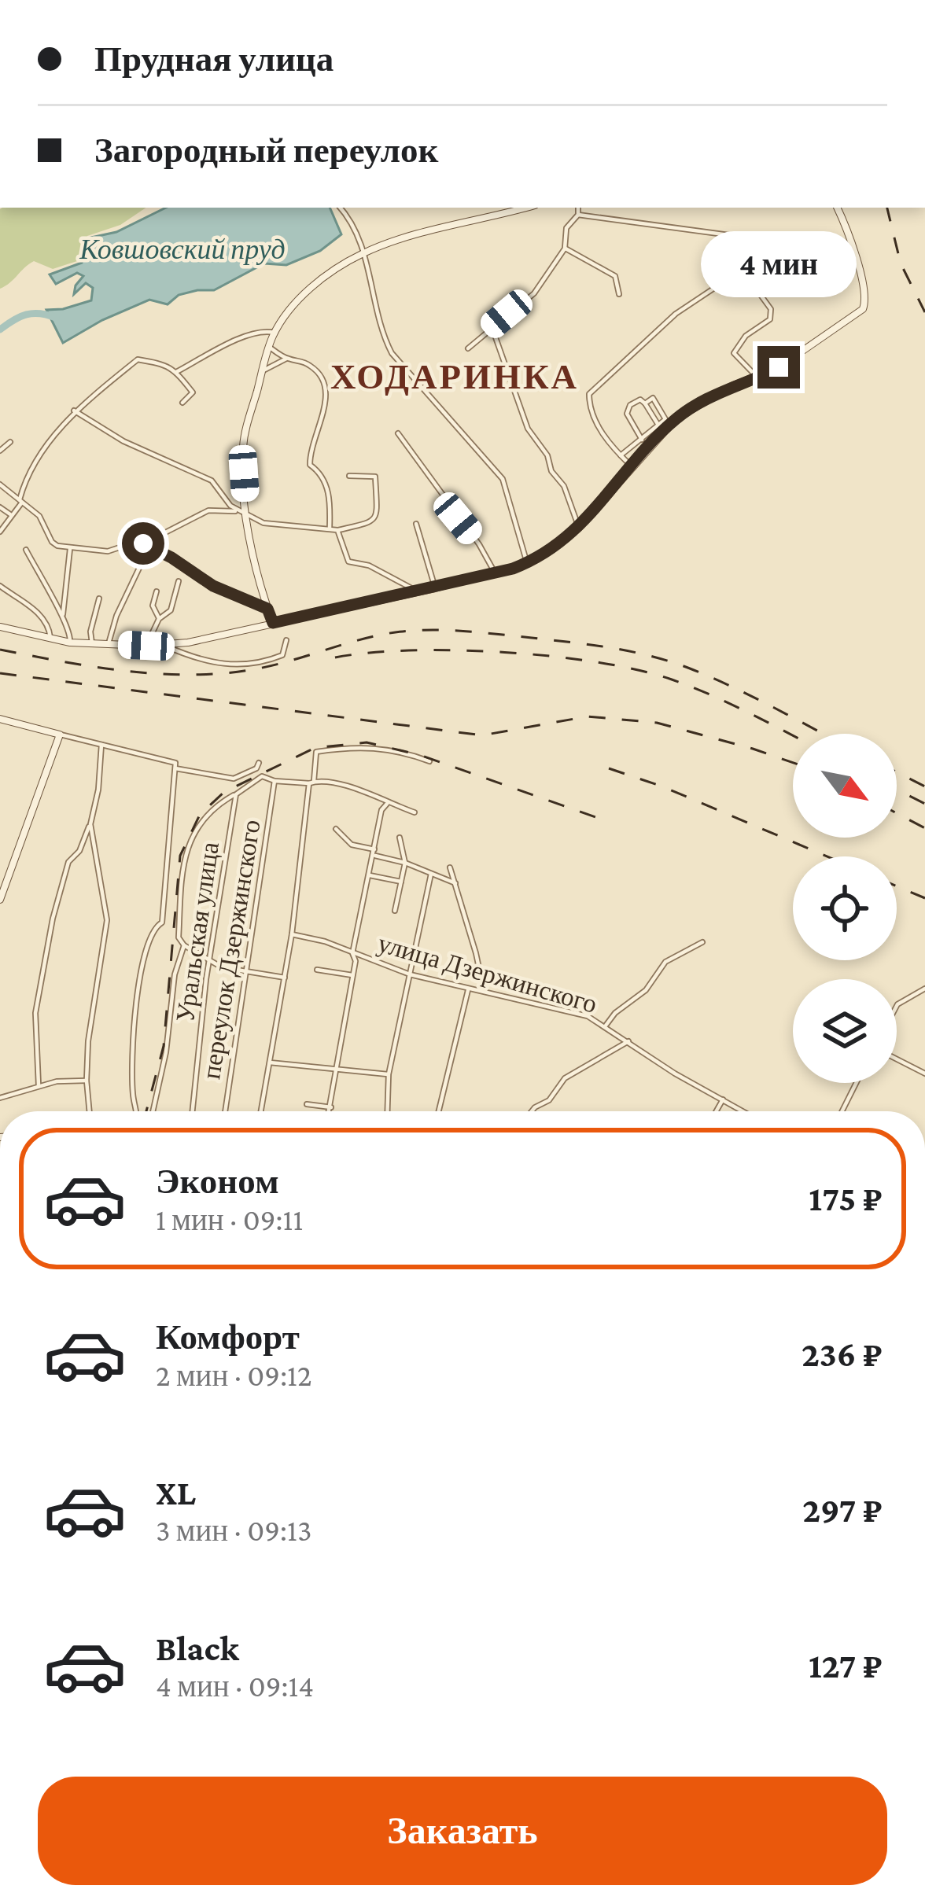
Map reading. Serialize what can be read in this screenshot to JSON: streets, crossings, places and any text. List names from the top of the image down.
{
  "streets": {
    "street": ["Уральская улица", "переулок Дзержинского", "улица Дзержинского"]
  },
  "districts": ["ХОДАРИНКА"],
  "water": ["Ковшовский пруд"],
  "north": "bottom right",
  "page": {
    "banner": ["Прудная улица", "Загородный переулок"],
    "bubble": "4 мин",
    "list": [
      {
        "name": "Эконом",
        "note": "1 мин · 09:11",
        "value": "175 ₽"
      },
      {
        "name": "Комфорт",
        "note": "2 мин · 09:12",
        "value": "236 ₽"
      },
      {
        "name": "XL",
        "note": "3 мин · 09:13",
        "value": "297 ₽"
      },
      {
        "name": "Black",
        "note": "4 мин · 09:14",
        "value": "127 ₽"
      }
    ],
    "buttons": "Заказать"
  }
}
